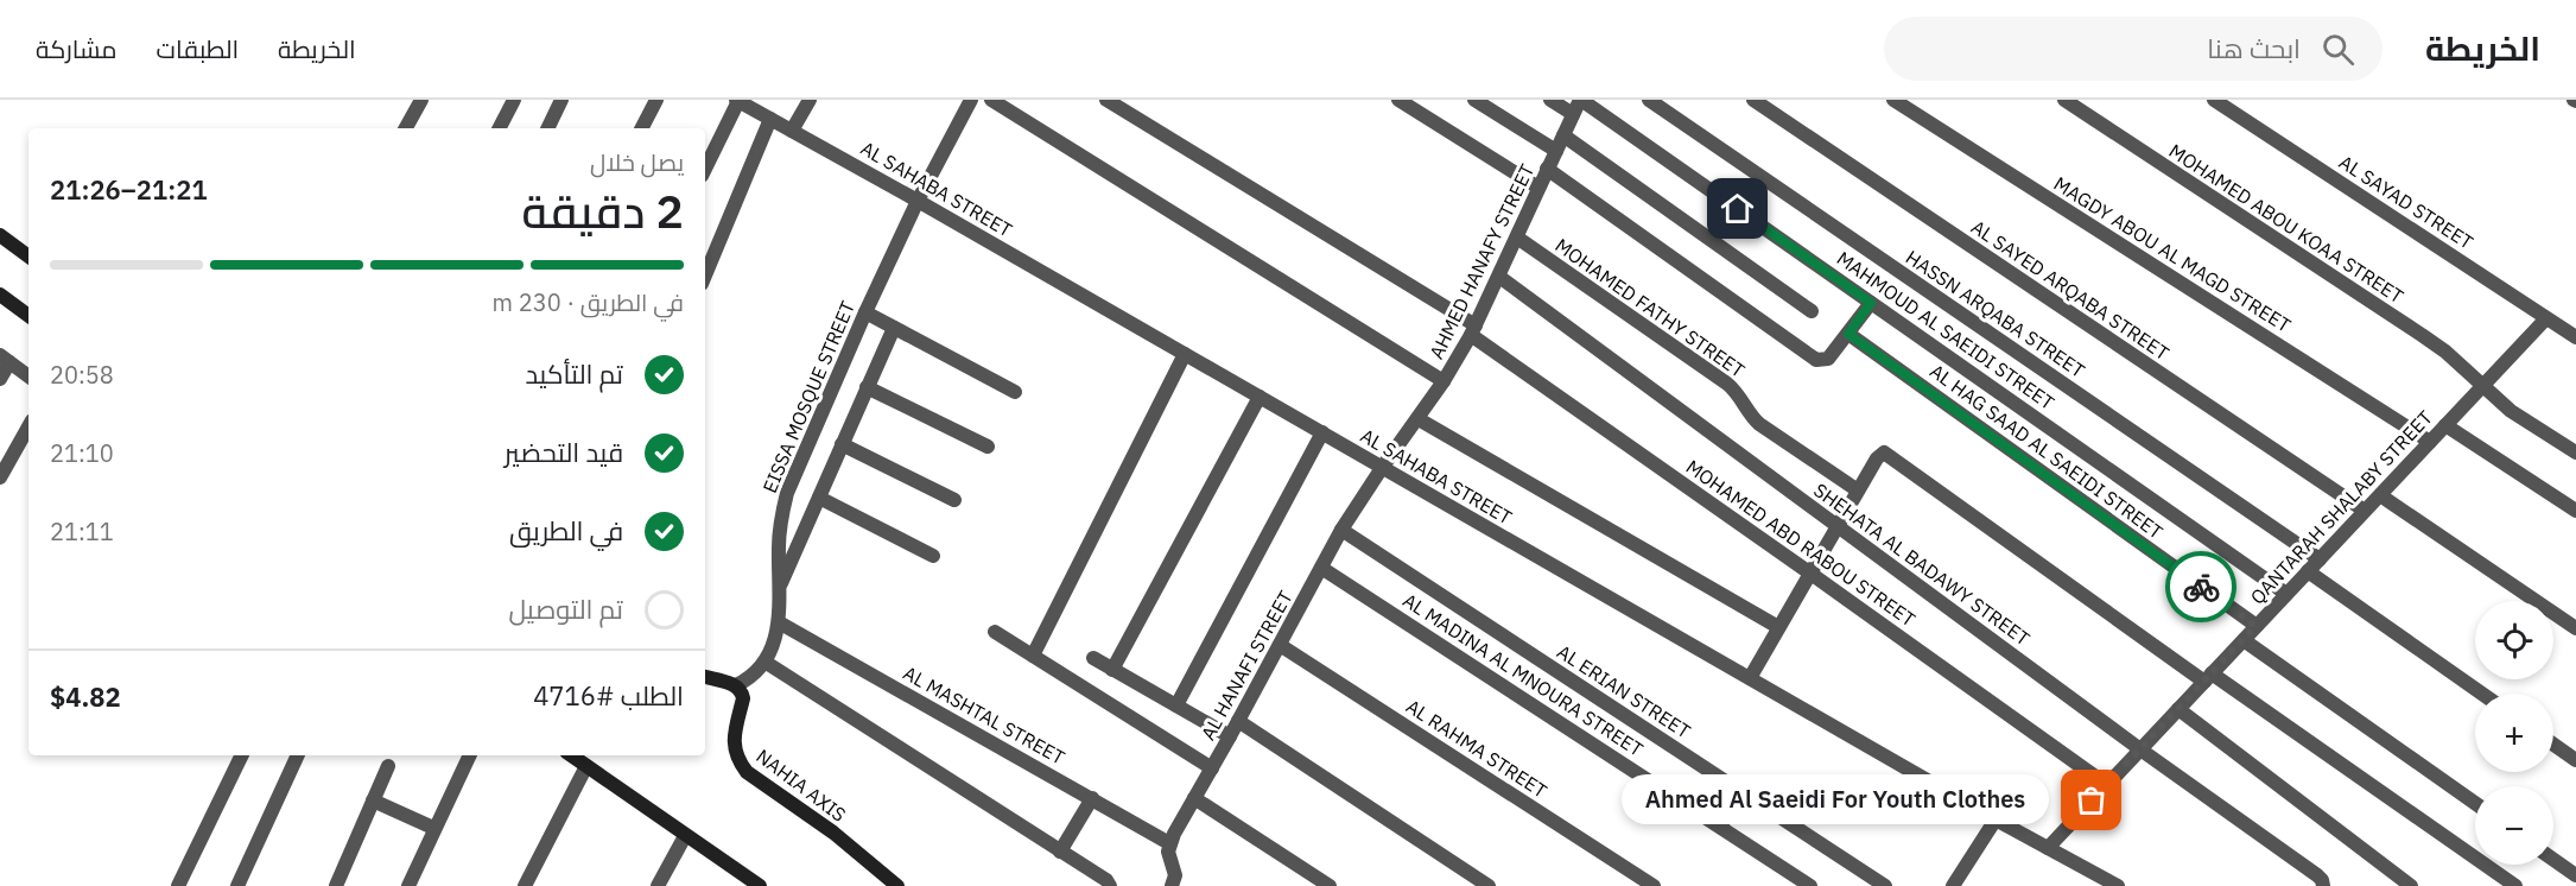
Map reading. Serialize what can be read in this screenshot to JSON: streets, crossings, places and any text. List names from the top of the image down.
{
  "streets": {
    "main road": ["NAHIA AXIS"],
    "street": [
      "AL SAHABA STREET",
      "AL SAYAD STREET",
      "MOHAMED ABOU KOAA STREET",
      "MAGDY ABOU AL MAGD STREET",
      "AHMED HANAFY STREET",
      "AL SAYED ARQABA STREET",
      "MOHAMED FATHY STREET",
      "HASSN ARQABA STREET",
      "MAHMOUD AL SAEIDI STREET",
      "EISSA MOSQUE STREET",
      "AL HAG SAAD AL SAEIDI STREET",
      "QANTARAH SHALABY STREET",
      "MOHAMED ABD RABOU STREET",
      "SHEHATA AL BADAWY STREET",
      "AL HANAFI STREET",
      "AL MADINA AL MNOURA STREET",
      "AL ERIAN STREET",
      "AL MASHTAL STREET",
      "AL RAHMA STREET"
    ]
  },
  "crossings": [
    ["AL SAHABA STREET", "AHMED HANAFY STREET"],
    ["AL SAHABA STREET", "EISSA MOSQUE STREET"],
    ["AL SAHABA STREET", "QANTARAH SHALABY STREET"],
    ["AL SAHABA STREET", "AL HANAFI STREET"],
    ["AL SAYAD STREET", "QANTARAH SHALABY STREET"],
    ["MOHAMED ABOU KOAA STREET", "QANTARAH SHALABY STREET"],
    ["MAGDY ABOU AL MAGD STREET", "QANTARAH SHALABY STREET"],
    ["AHMED HANAFY STREET", "MOHAMED FATHY STREET"],
    ["AHMED HANAFY STREET", "MAHMOUD AL SAEIDI STREET"],
    ["AHMED HANAFY STREET", "MOHAMED ABD RABOU STREET"],
    ["AHMED HANAFY STREET", "SHEHATA AL BADAWY STREET"],
    ["AHMED HANAFY STREET", "AL HANAFI STREET"],
    ["AL SAYED ARQABA STREET", "QANTARAH SHALABY STREET"],
    ["HASSN ARQABA STREET", "QANTARAH SHALABY STREET"],
    ["MAHMOUD AL SAEIDI STREET", "QANTARAH SHALABY STREET"],
    ["EISSA MOSQUE STREET", "AL MASHTAL STREET"],
    ["EISSA MOSQUE STREET", "NAHIA AXIS"],
    ["AL HAG SAAD AL SAEIDI STREET", "QANTARAH SHALABY STREET"],
    ["QANTARAH SHALABY STREET", "MOHAMED ABD RABOU STREET"],
    ["QANTARAH SHALABY STREET", "SHEHATA AL BADAWY STREET"],
    ["AL HANAFI STREET", "AL MADINA AL MNOURA STREET"],
    ["AL HANAFI STREET", "AL ERIAN STREET"],
    ["AL HANAFI STREET", "AL MASHTAL STREET"],
    ["AL HANAFI STREET", "AL RAHMA STREET"]
  ],
  "places": ["Ahmed Al Saeidi For Youth Clothes"],
  "page": {
    "header": "الخريطة",
    "search": "ابحث هنا",
    "nav": ["الخريطة", "الطبقات", "مشاركة"],
    "heading": ["2 دقيقة", "يصل خلال", "21:21–21:26"],
    "panel": ["الطلب #4716", "$4.82"],
    "bar": "في الطريق · 230 m",
    "list": [
      ["تم التأكيد", "20:58"],
      ["قيد التحضير", "21:10"],
      ["في الطريق", "21:11"],
      "تم التوصيل"
    ],
    "map_buttons": ["+", "−"],
    "bubble": "Ahmed Al Saeidi For Youth Clothes"
  }
}
